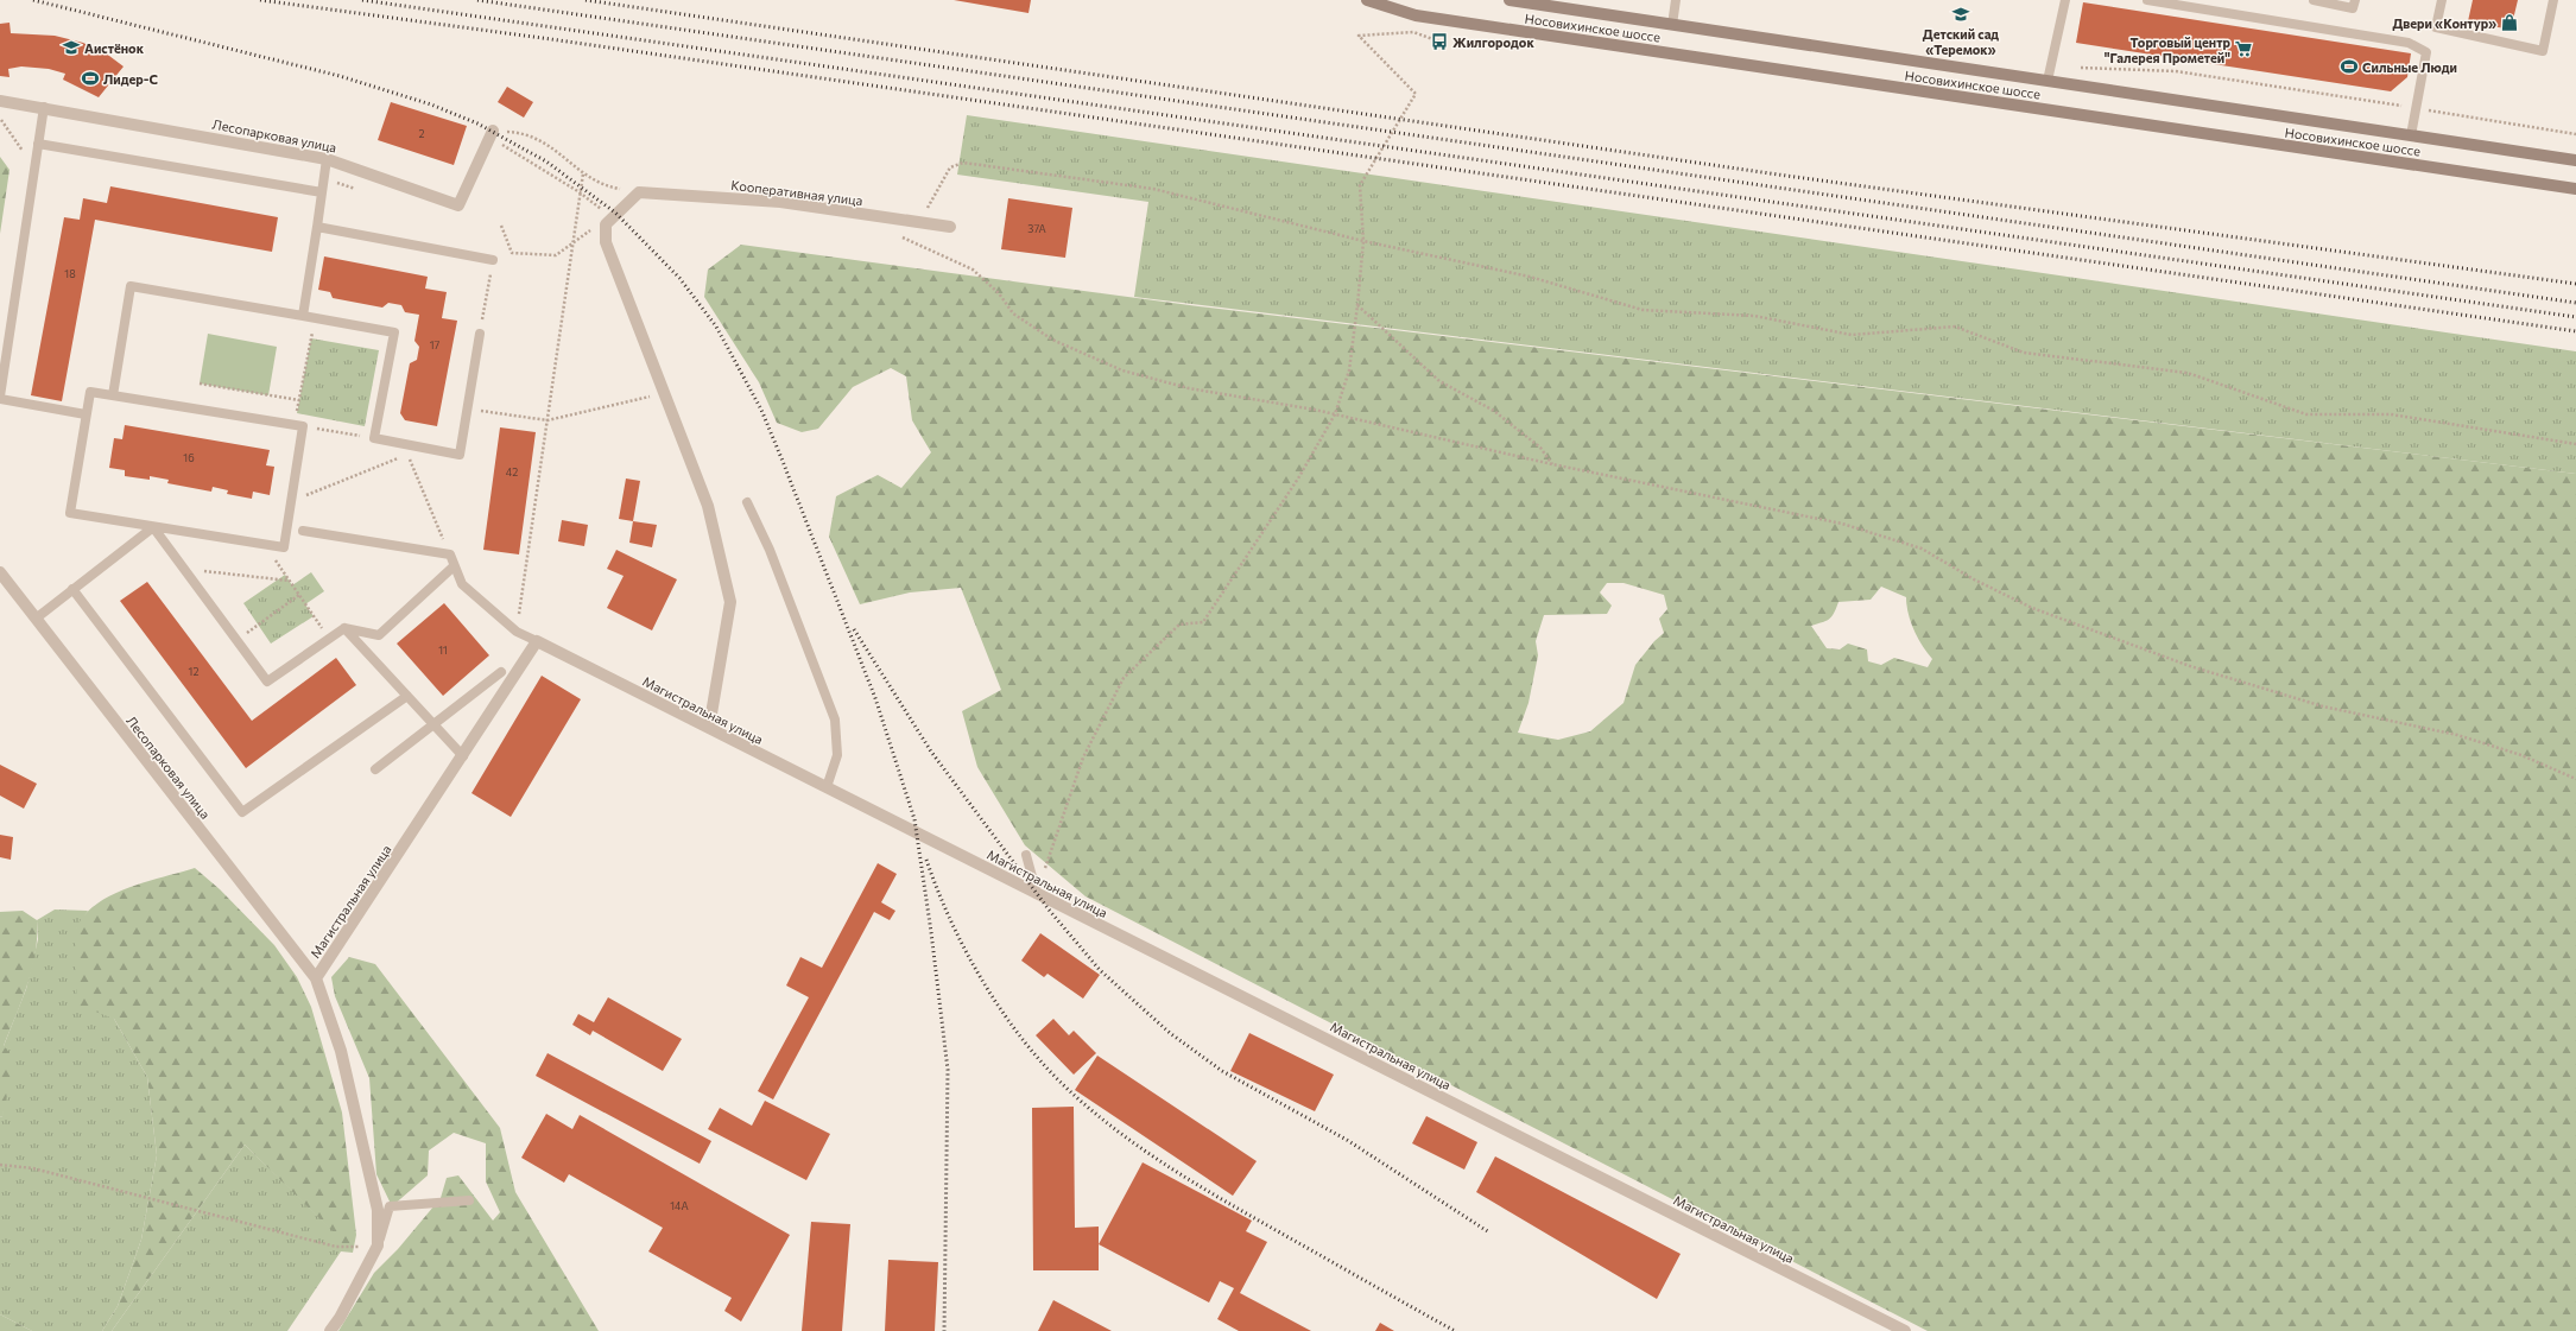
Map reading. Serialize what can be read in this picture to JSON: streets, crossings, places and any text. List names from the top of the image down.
{
  "streets": {
    "main road": ["Носовихинское шоссе"],
    "street": ["Лесопарковая улица", "Кооперативная улица", "Магистральная улица"]
  },
  "crossings": [
    ["Лесопарковая улица", "Магистральная улица"]
  ],
  "places": {
    "school or university": ["Детский сад «Теремок»", "Аистёнок"],
    "shop": ["Двери «Контур»"],
    "bus stop": ["Жилгородок"],
    "supermarket": ["Торговый центр \"Галерея Прометей\""],
    "sports": ["Сильные Люди", "Лидер-С"]
  },
  "house_numbers": [
    "2",
    "37А",
    "18",
    "17",
    "16",
    "42",
    "11",
    "12",
    "14А"
  ]
}
